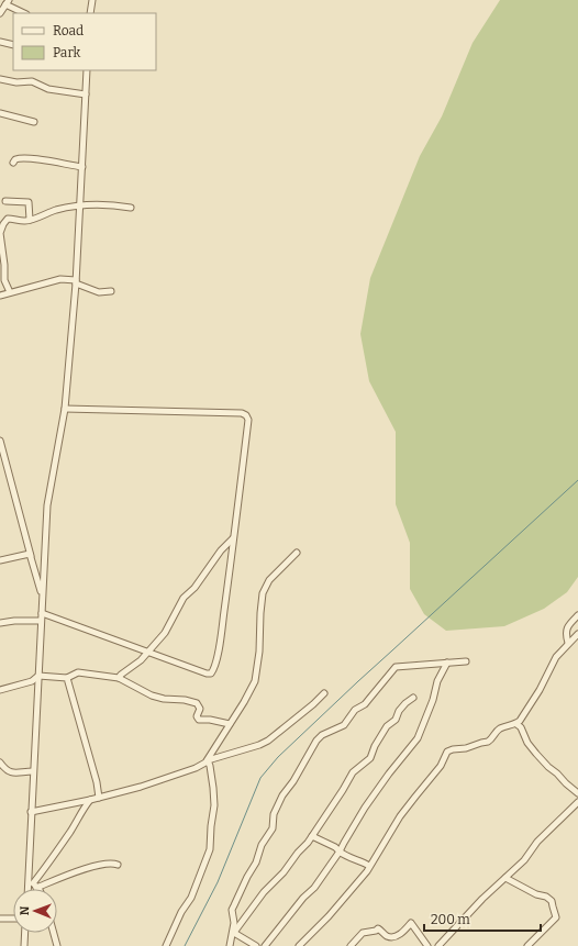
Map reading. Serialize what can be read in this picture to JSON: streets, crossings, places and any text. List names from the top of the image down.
{
  "legend": ["Road", "Park"],
  "scale_bar": "200 m",
  "north": "left"
}
